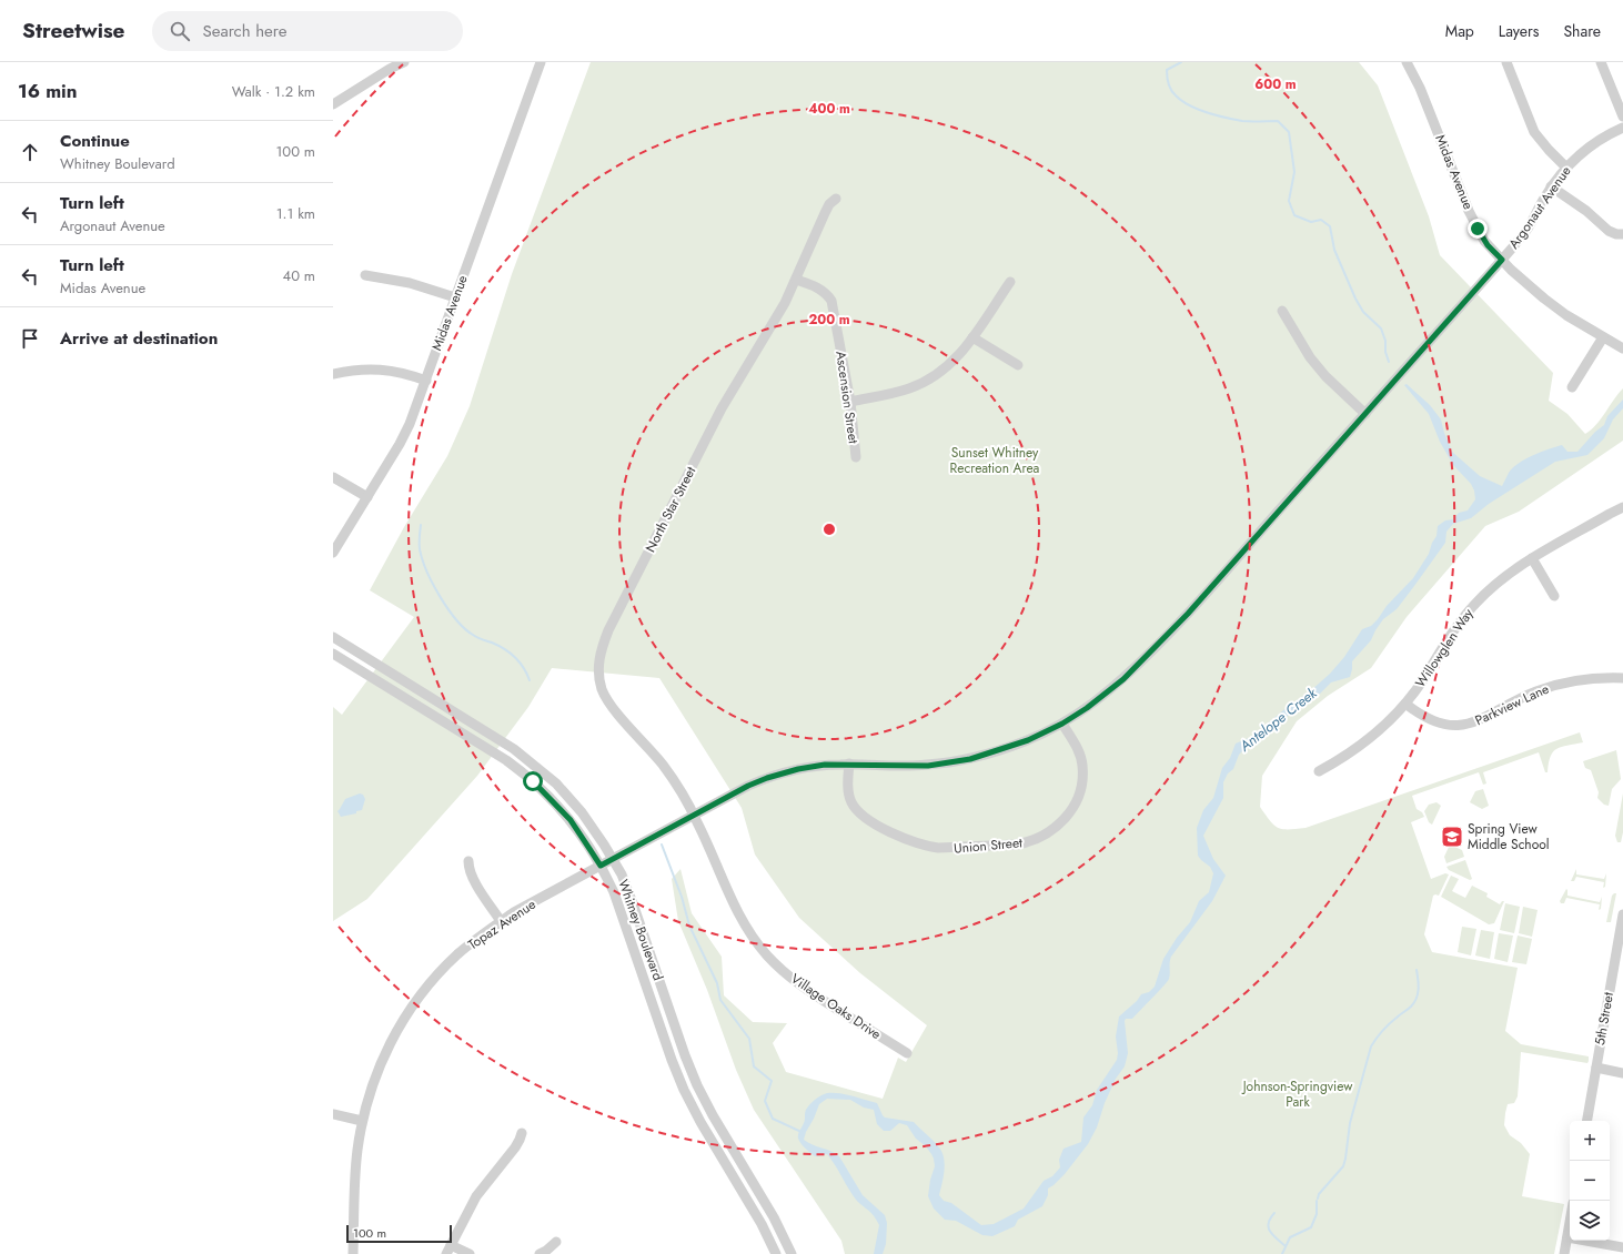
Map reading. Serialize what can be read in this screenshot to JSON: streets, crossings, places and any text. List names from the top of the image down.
{
  "streets": {
    "street": [
      "Midas Avenue",
      "Argonaut Avenue",
      "Ascension Street",
      "North Star Street",
      "Willowglen Way",
      "Parkview Lane",
      "Union Street",
      "Topaz Avenue",
      "Whitney Boulevard",
      "Village Oaks Drive",
      "5th Street"
    ]
  },
  "crossings": [
    ["Midas Avenue", "Argonaut Avenue"],
    ["Argonaut Avenue", "North Star Street"],
    ["Argonaut Avenue", "Union Street"],
    ["Argonaut Avenue", "Topaz Avenue"],
    ["Argonaut Avenue", "Whitney Boulevard"],
    ["Argonaut Avenue", "Village Oaks Drive"],
    ["Ascension Street", "North Star Street"],
    ["North Star Street", "Village Oaks Drive"],
    ["Willowglen Way", "Parkview Lane"],
    ["Topaz Avenue", "Whitney Boulevard"]
  ],
  "water": ["Antelope Creek"],
  "parks": ["Sunset Whitney Recreation Area", "Johnson-Springview Park"],
  "places": {
    "school or university": ["Spring View Middle School"]
  },
  "scale_bar": "100 m",
  "page": {
    "header": "Streetwise",
    "search": "Search here",
    "nav": ["Map", "Layers", "Share"],
    "heading": ["16 min", "Walk · 1.2 km"],
    "list": [
      ["Continue", "Whitney Boulevard", "100 m"],
      ["Turn left", "Argonaut Avenue", "1.1 km"],
      ["Turn left", "Midas Avenue", "40 m"],
      "Arrive at destination"
    ],
    "map_buttons": ["+", "−"],
    "scale": "100 m"
  },
  "rings": ["600 m", "400 m", "200 m"]
}
